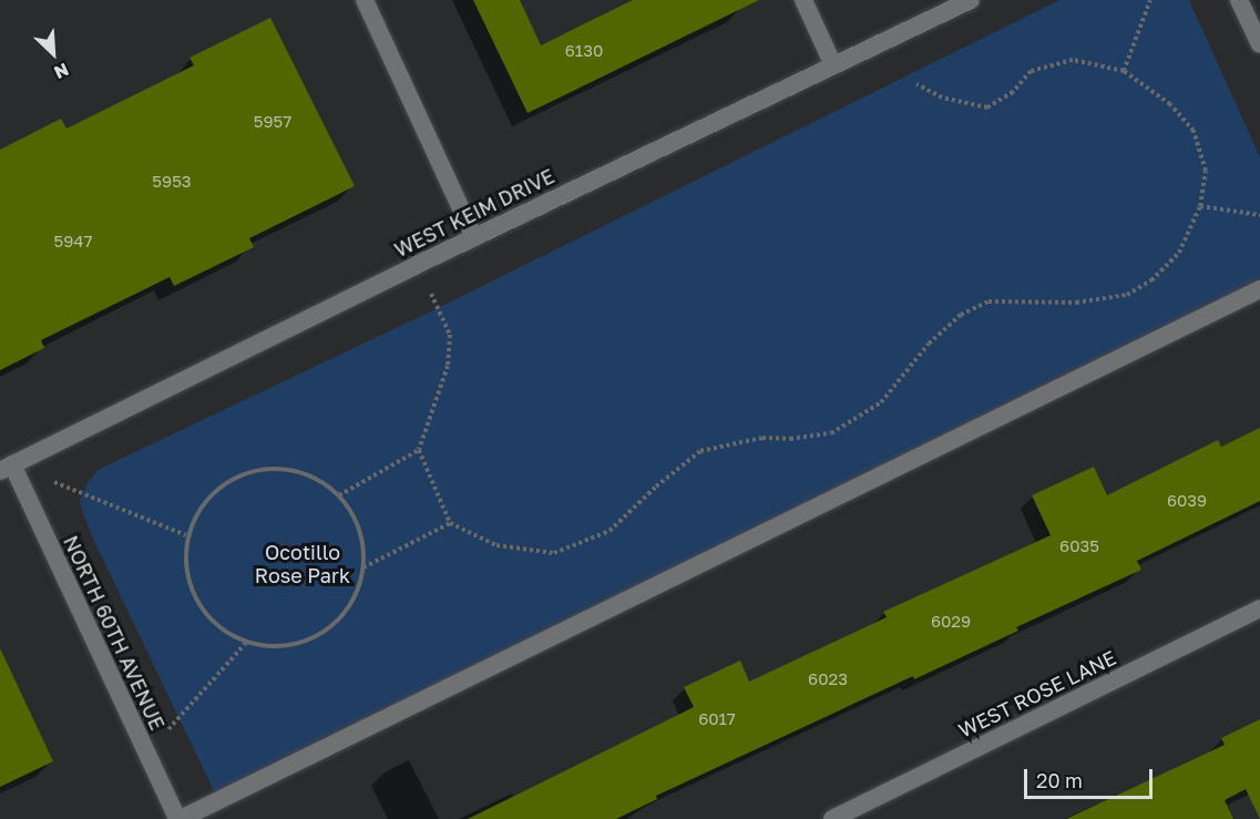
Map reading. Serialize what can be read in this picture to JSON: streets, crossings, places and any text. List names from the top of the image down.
{
  "streets": {
    "street": ["WEST KEIM DRIVE", "NORTH 60TH AVENUE", "WEST ROSE LANE"]
  },
  "crossings": [
    ["WEST KEIM DRIVE", "NORTH 60TH AVENUE"]
  ],
  "parks": ["Ocotillo Rose Park"],
  "house_numbers": [
    "6130",
    "5957",
    "5953",
    "5947",
    "6039",
    "6035",
    "6029",
    "6023",
    "6017"
  ],
  "scale_bar": "20 m",
  "north": "bottom right"
}
